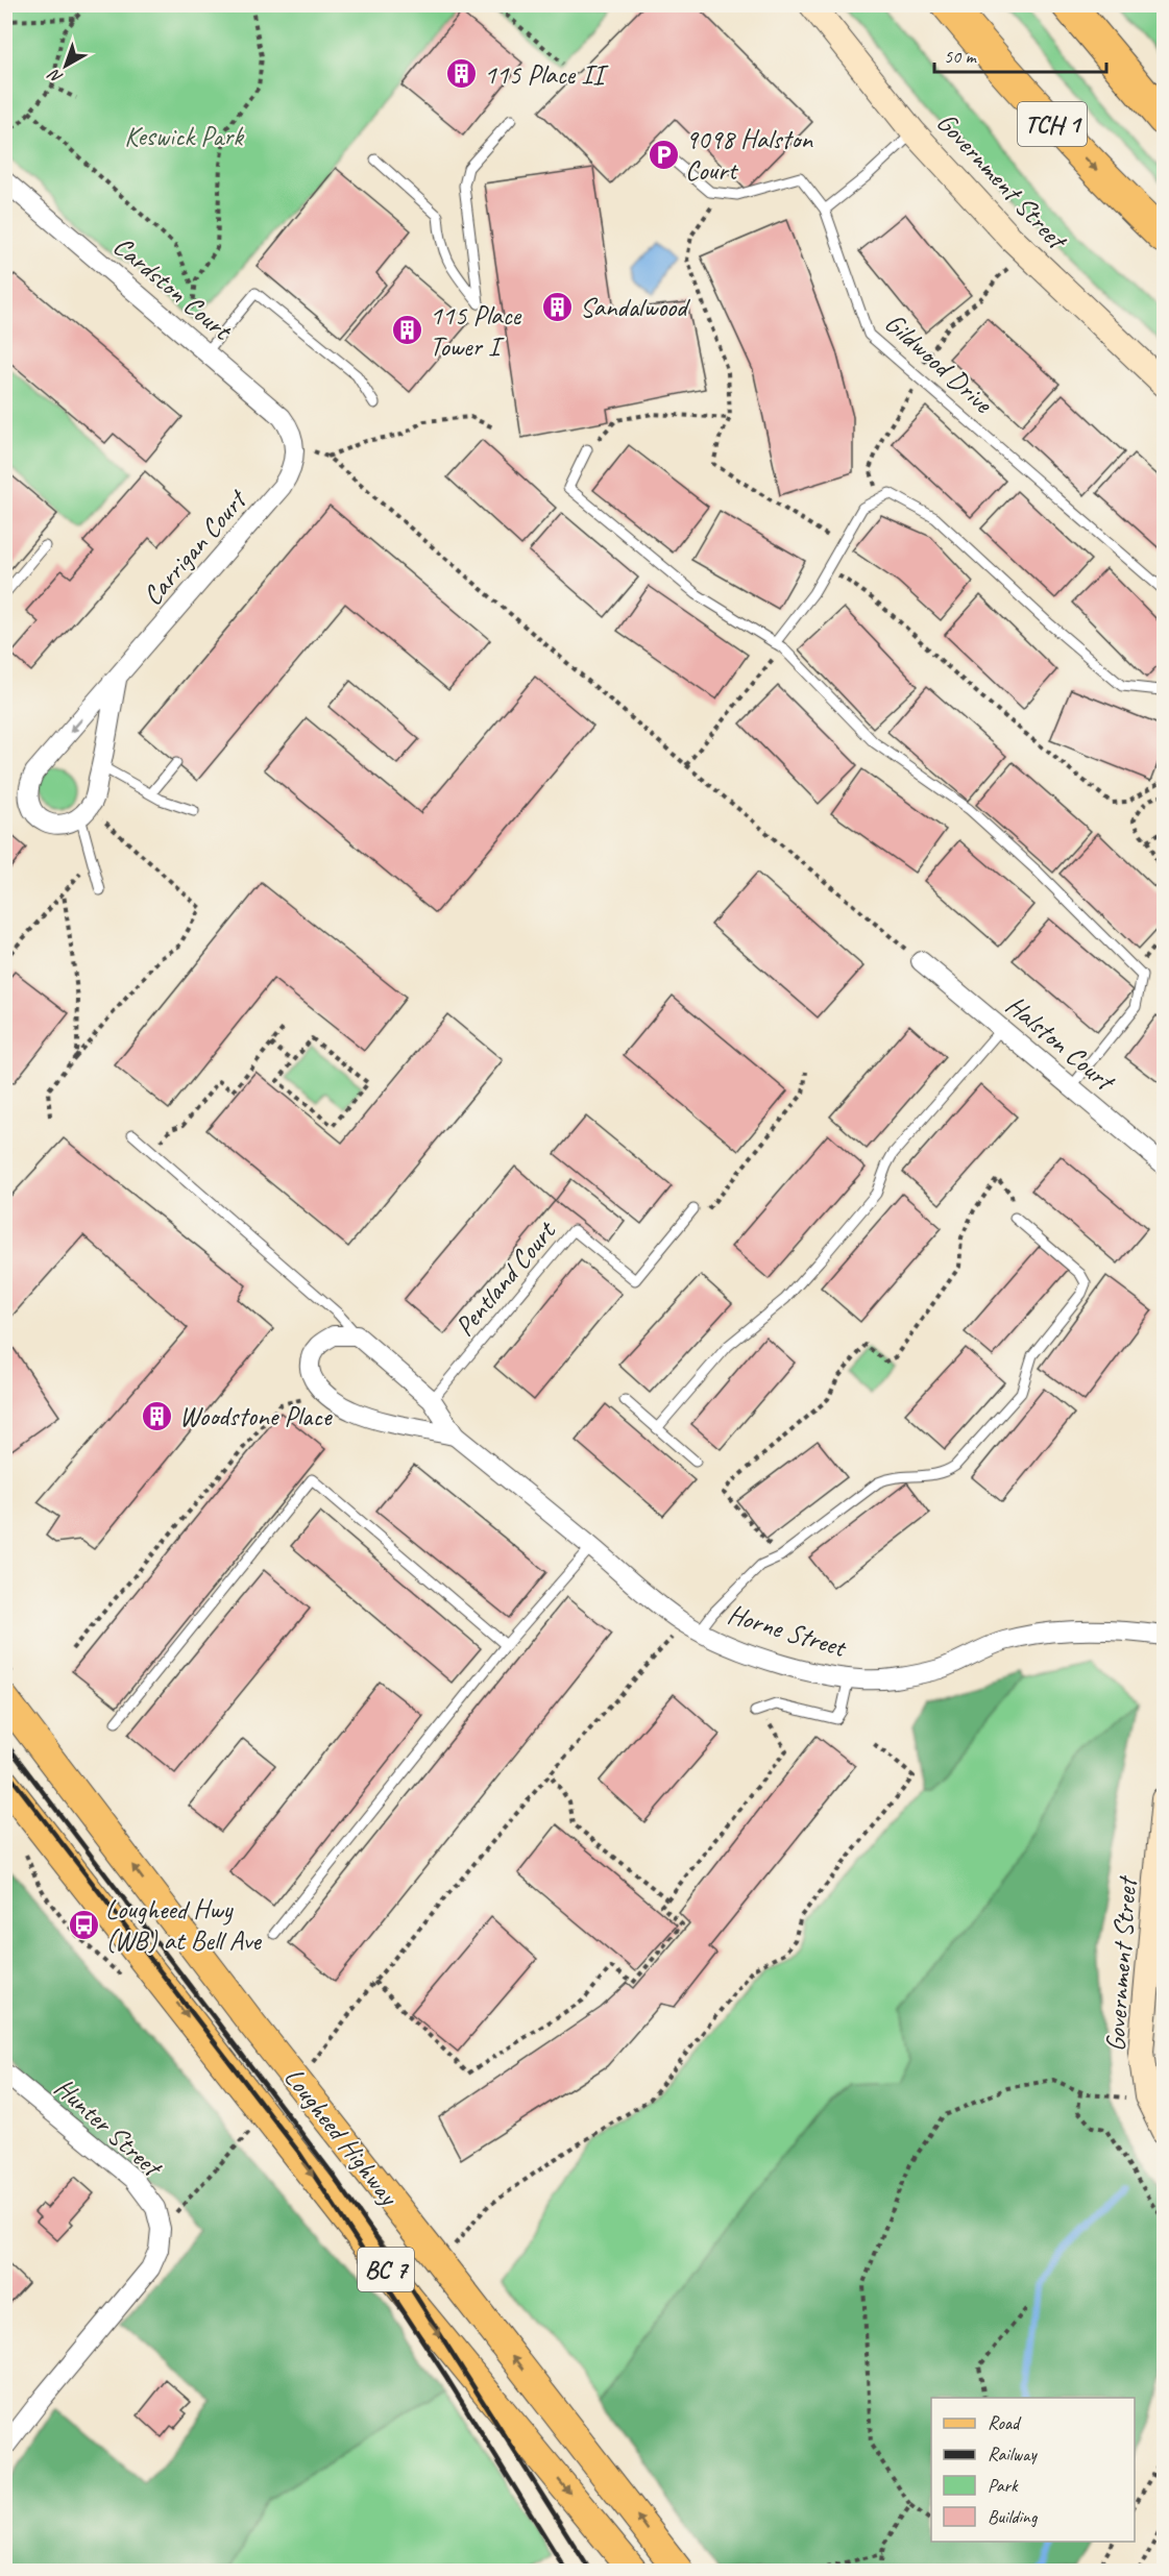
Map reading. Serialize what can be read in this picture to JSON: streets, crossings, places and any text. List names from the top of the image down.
{
  "streets": {
    "highway": ["TCH 1"],
    "main road": ["Lougheed Highway", "BC 7"],
    "street": [
      "Government Street",
      "Cardston Court",
      "Carrigan Court",
      "Halston Court",
      "Horne Street",
      "Hunter Street"
    ],
    "lane": ["Gildwood Drive", "Pentland Court"]
  },
  "crossings": [
    ["Cardston Court", "Carrigan Court"],
    ["Pentland Court", "Horne Street"]
  ],
  "parks": ["Keswick Park"],
  "places": {
    "building": [
      "115 Place II",
      "Sandalwood",
      "115 Place Tower I",
      "Woodstone Place"
    ],
    "parking": ["9098 Halston Court"],
    "bus stop": ["Lougheed Hwy (WB) at Bell Ave"]
  },
  "legend": [
    "Road",
    "Railway",
    "Park",
    "Building"
  ],
  "scale_bar": "50 m",
  "north": "bottom left"
}
